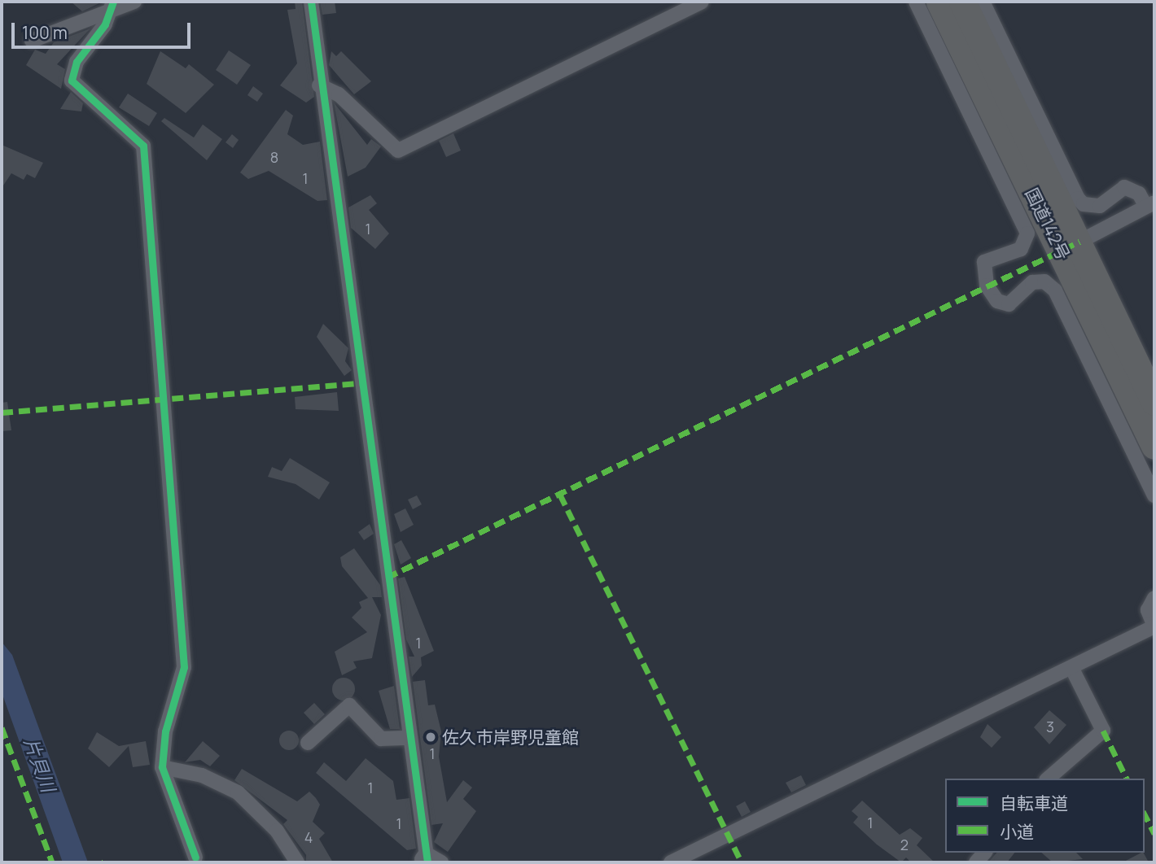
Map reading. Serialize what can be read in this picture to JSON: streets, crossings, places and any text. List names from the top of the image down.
{
  "streets": {
    "highway": ["国道142号"]
  },
  "water": ["片貝川"],
  "places": ["佐久市岸野児童館"],
  "house_numbers": [
    "8",
    "1",
    "1",
    "1",
    "3",
    "1",
    "1",
    "1",
    "1",
    "4",
    "2"
  ],
  "legend": ["自転車道", "小道"],
  "scale_bar": "100 m"
}
